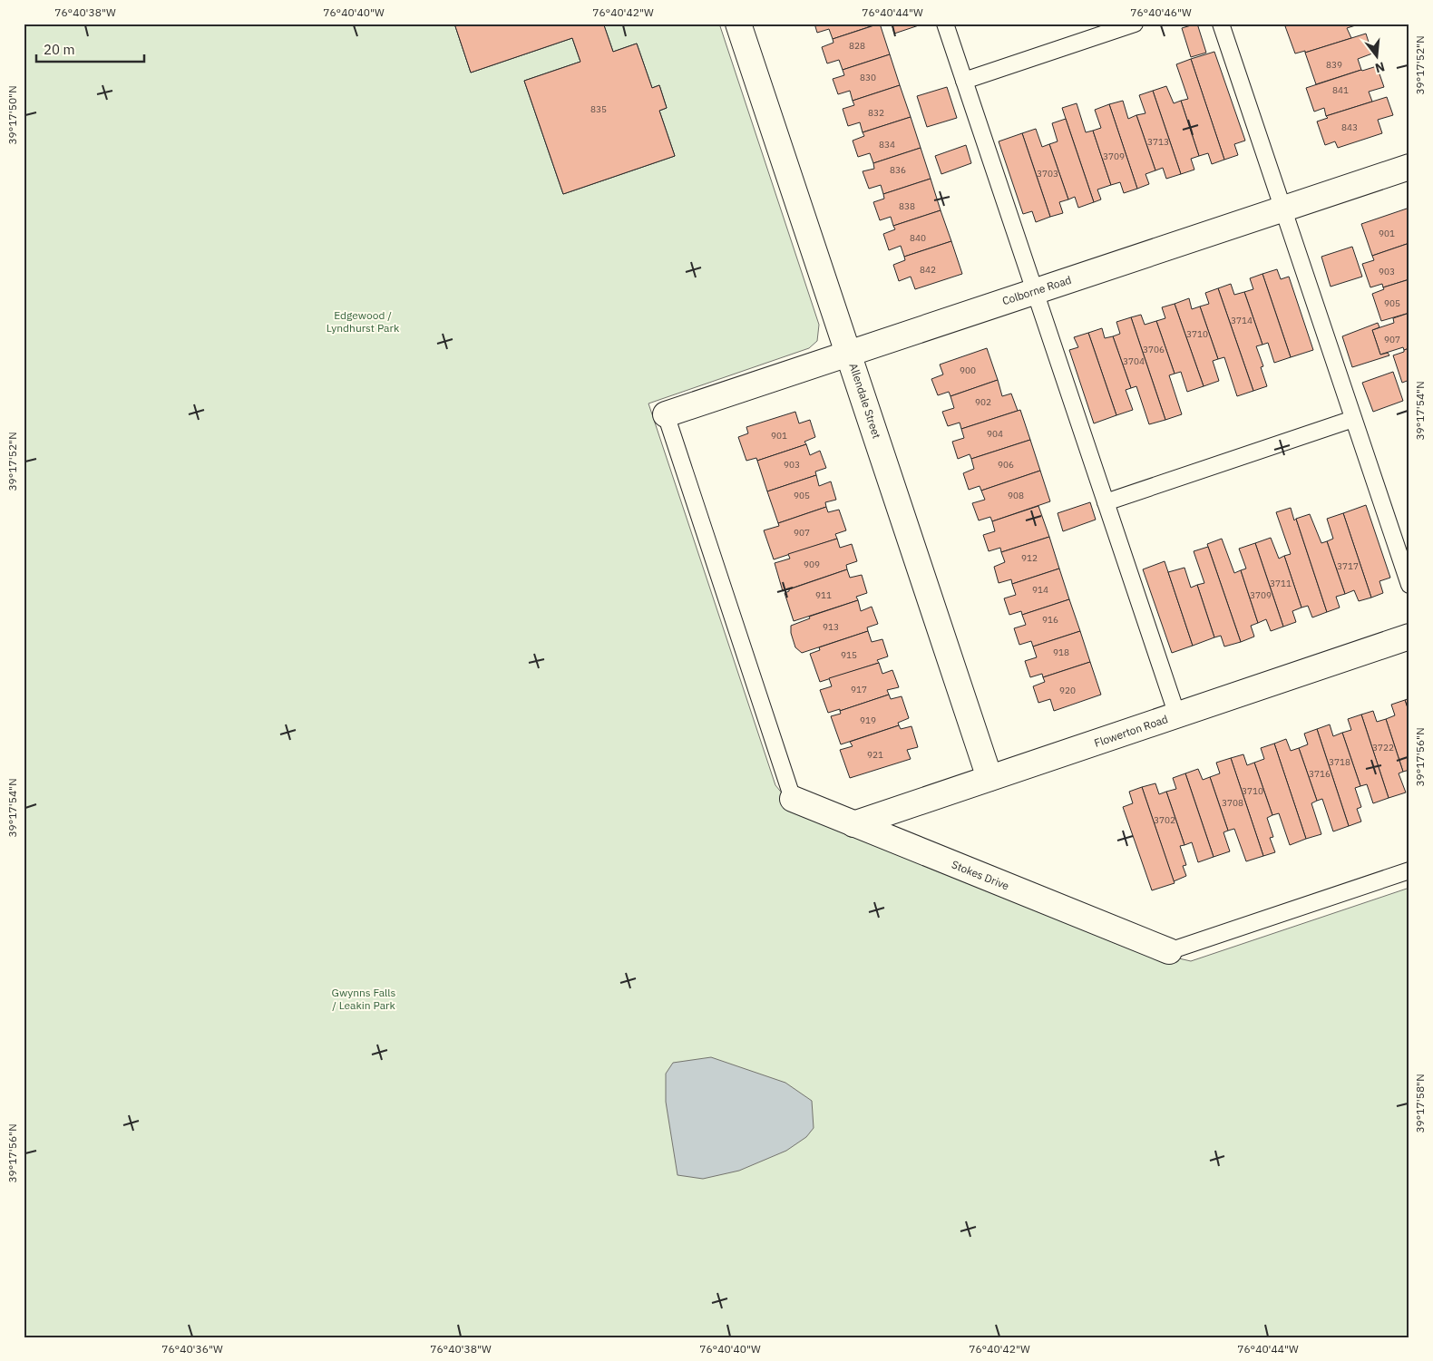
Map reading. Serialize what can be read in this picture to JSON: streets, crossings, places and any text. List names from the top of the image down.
{
  "streets": {
    "street": [
      "Colborne Road",
      "Allendale Street",
      "Flowerton Road",
      "Stokes Drive"
    ]
  },
  "crossings": [
    ["Colborne Road", "Allendale Street"],
    ["Allendale Street", "Flowerton Road"],
    ["Flowerton Road", "Stokes Drive"]
  ],
  "parks": ["Edgewood / Lyndhurst Park", "Gwynns Falls / Leakin Park"],
  "house_numbers": [
    "828",
    "839",
    "830",
    "841",
    "835",
    "832",
    "843",
    "3713",
    "834",
    "3709",
    "836",
    "3703",
    "838",
    "901",
    "840",
    "842",
    "903",
    "905",
    "3714",
    "3710",
    "907",
    "3706",
    "3704",
    "900",
    "902",
    "904",
    "901",
    "903",
    "906",
    "905",
    "908",
    "907",
    "912",
    "909",
    "3717",
    "3711",
    "914",
    "911",
    "3709",
    "916",
    "913",
    "918",
    "915",
    "917",
    "920",
    "919",
    "3722",
    "921",
    "3718",
    "3716",
    "3710",
    "3708",
    "3702"
  ],
  "scale_bar": "20 m",
  "north": "bottom",
  "coordinates": [
    "76°40'38\"W",
    "76°40'40\"W",
    "76°40'42\"W",
    "76°40'44\"W",
    "76°40'46\"W",
    "39°17'52\"N",
    "39°17'50\"N",
    "39°17'54\"N",
    "39°17'56\"N",
    "39°17'58\"N",
    "76°40'36\"W"
  ]
}
